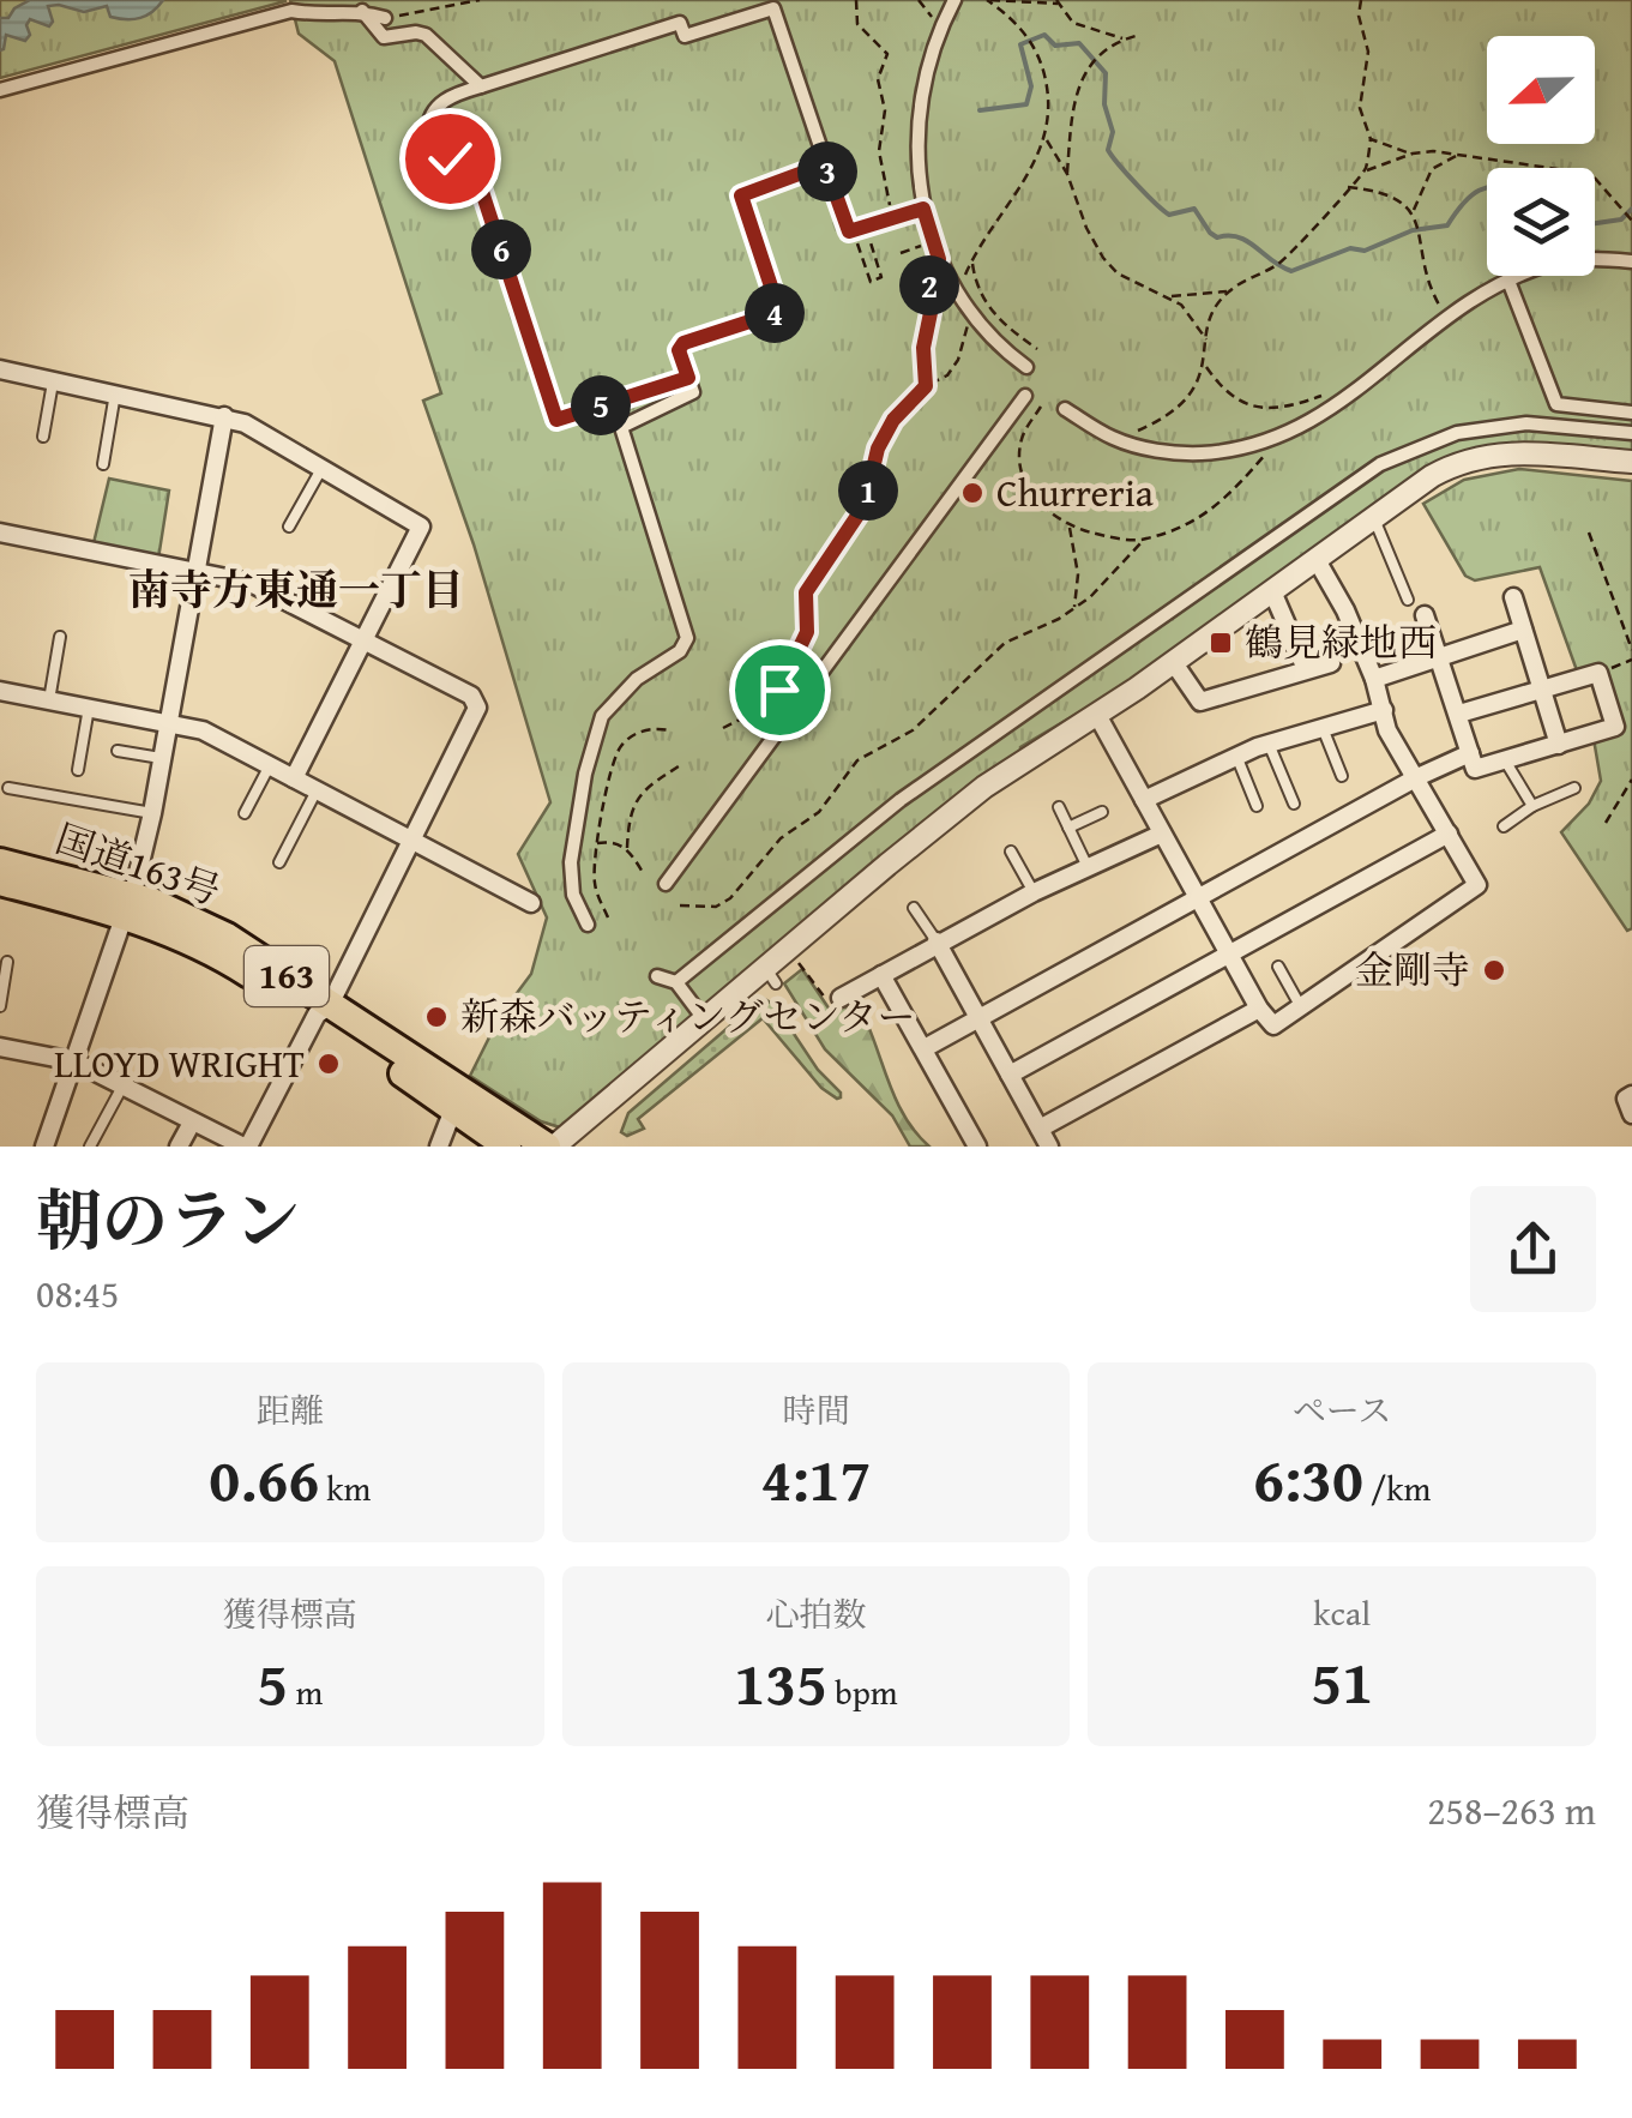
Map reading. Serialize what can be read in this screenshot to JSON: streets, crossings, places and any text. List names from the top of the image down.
{
  "streets": {
    "highway": ["国道163号", "163"]
  },
  "districts": ["南寺方東通一丁目"],
  "places": {
    "other": [
      "Churreria",
      "金剛寺",
      "新森バッティングセンター",
      "LLOYD WRIGHT"
    ],
    "transit": ["鶴見緑地西"]
  },
  "north": "left",
  "page": {
    "pins": [
      "3",
      "6",
      "2",
      "4",
      "5",
      "1"
    ],
    "heading": ["朝のラン", "08:45"],
    "stats": [
      ["距離", "0.66 km"],
      ["時間", "4:17"],
      ["ペース", "6:30 /km"],
      ["獲得標高", "5 m"],
      ["心拍数", "135 bpm"],
      ["kcal", "51"]
    ],
    "chart": ["獲得標高", "258–263 m"]
  }
}
